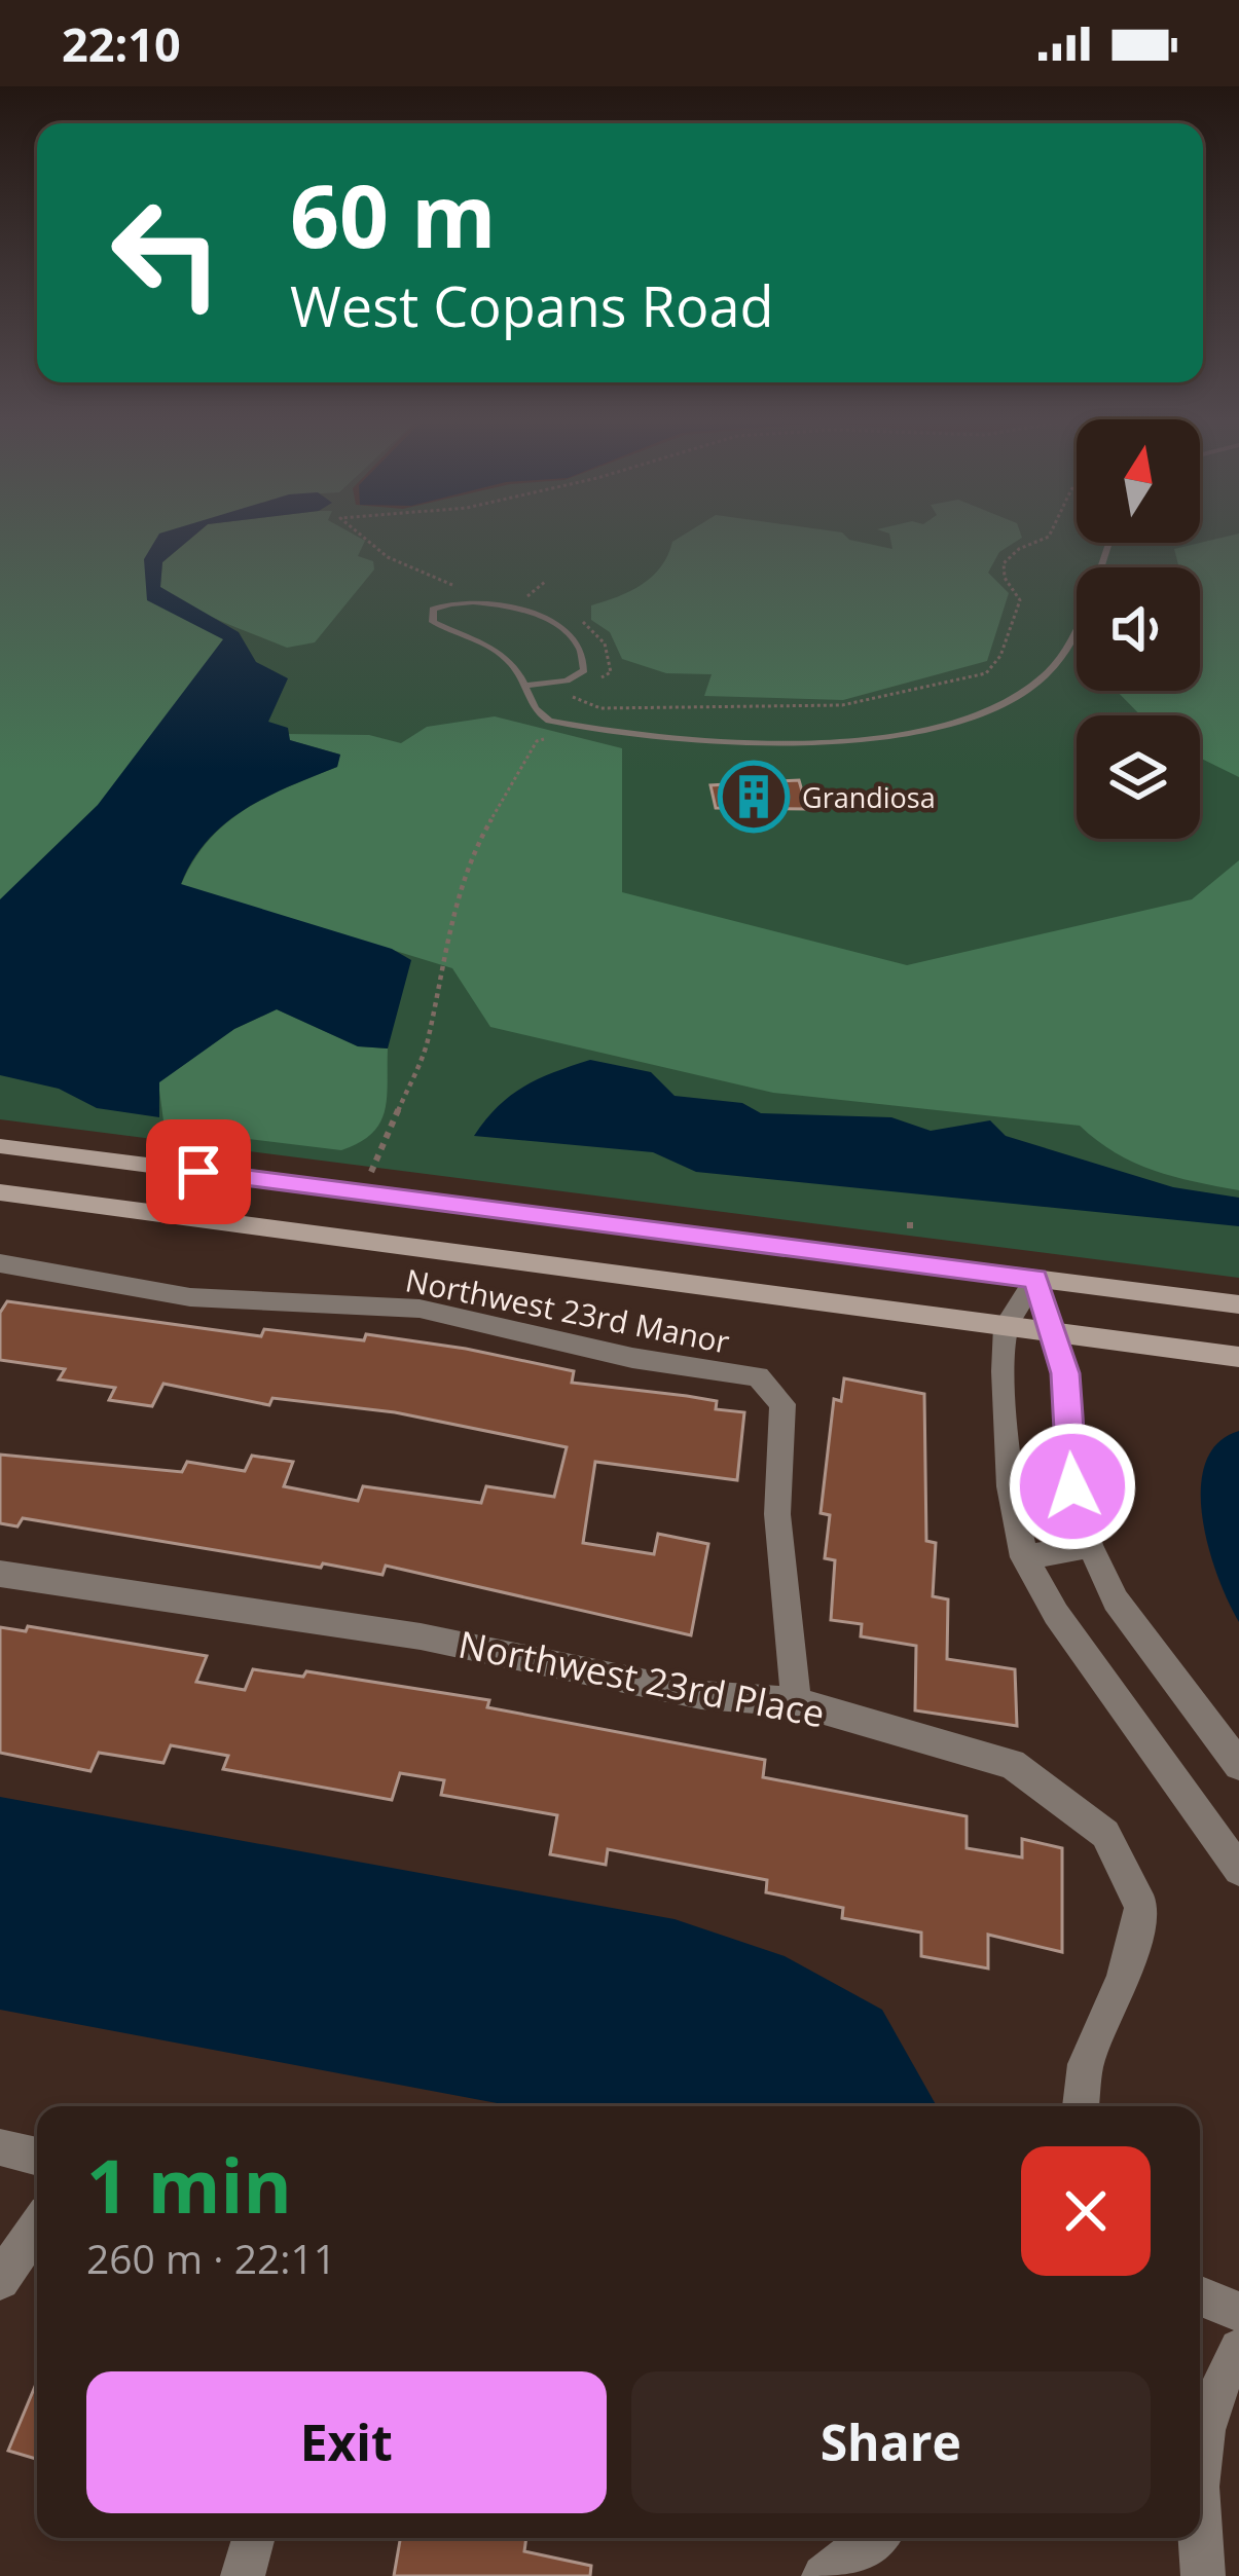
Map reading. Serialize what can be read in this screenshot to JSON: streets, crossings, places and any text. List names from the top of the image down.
{
  "streets": {
    "street": ["Northwest 23rd Manor", "Northwest 23rd Place"]
  },
  "crossings": [
    ["Northwest 23rd Manor", "Northwest 23rd Place"]
  ],
  "places": {
    "building": ["Grandiosa"]
  },
  "north": "top",
  "page": {
    "status": "22:10",
    "turn": ["60 m", "West Copans Road"],
    "heading": ["1 min", "260 m · 22:11"],
    "buttons": ["Exit", "Share"]
  }
}
